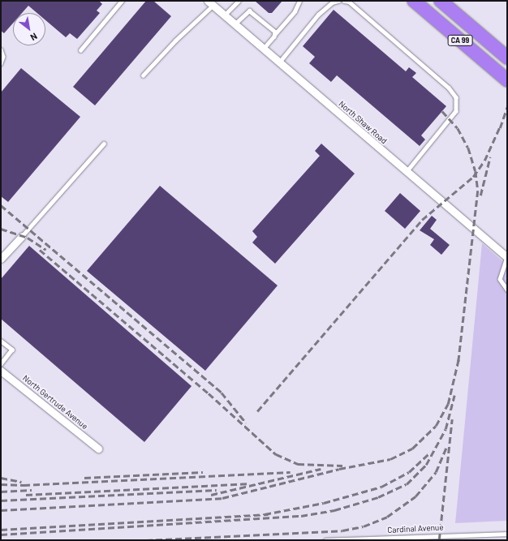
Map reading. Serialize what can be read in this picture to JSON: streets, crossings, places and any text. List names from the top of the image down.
{
  "streets": {
    "highway": ["CA 99"],
    "street": ["North Shaw Road", "North Gertrude Avenue"],
    "lane": ["Cardinal Avenue"]
  },
  "north": "bottom right"
}
